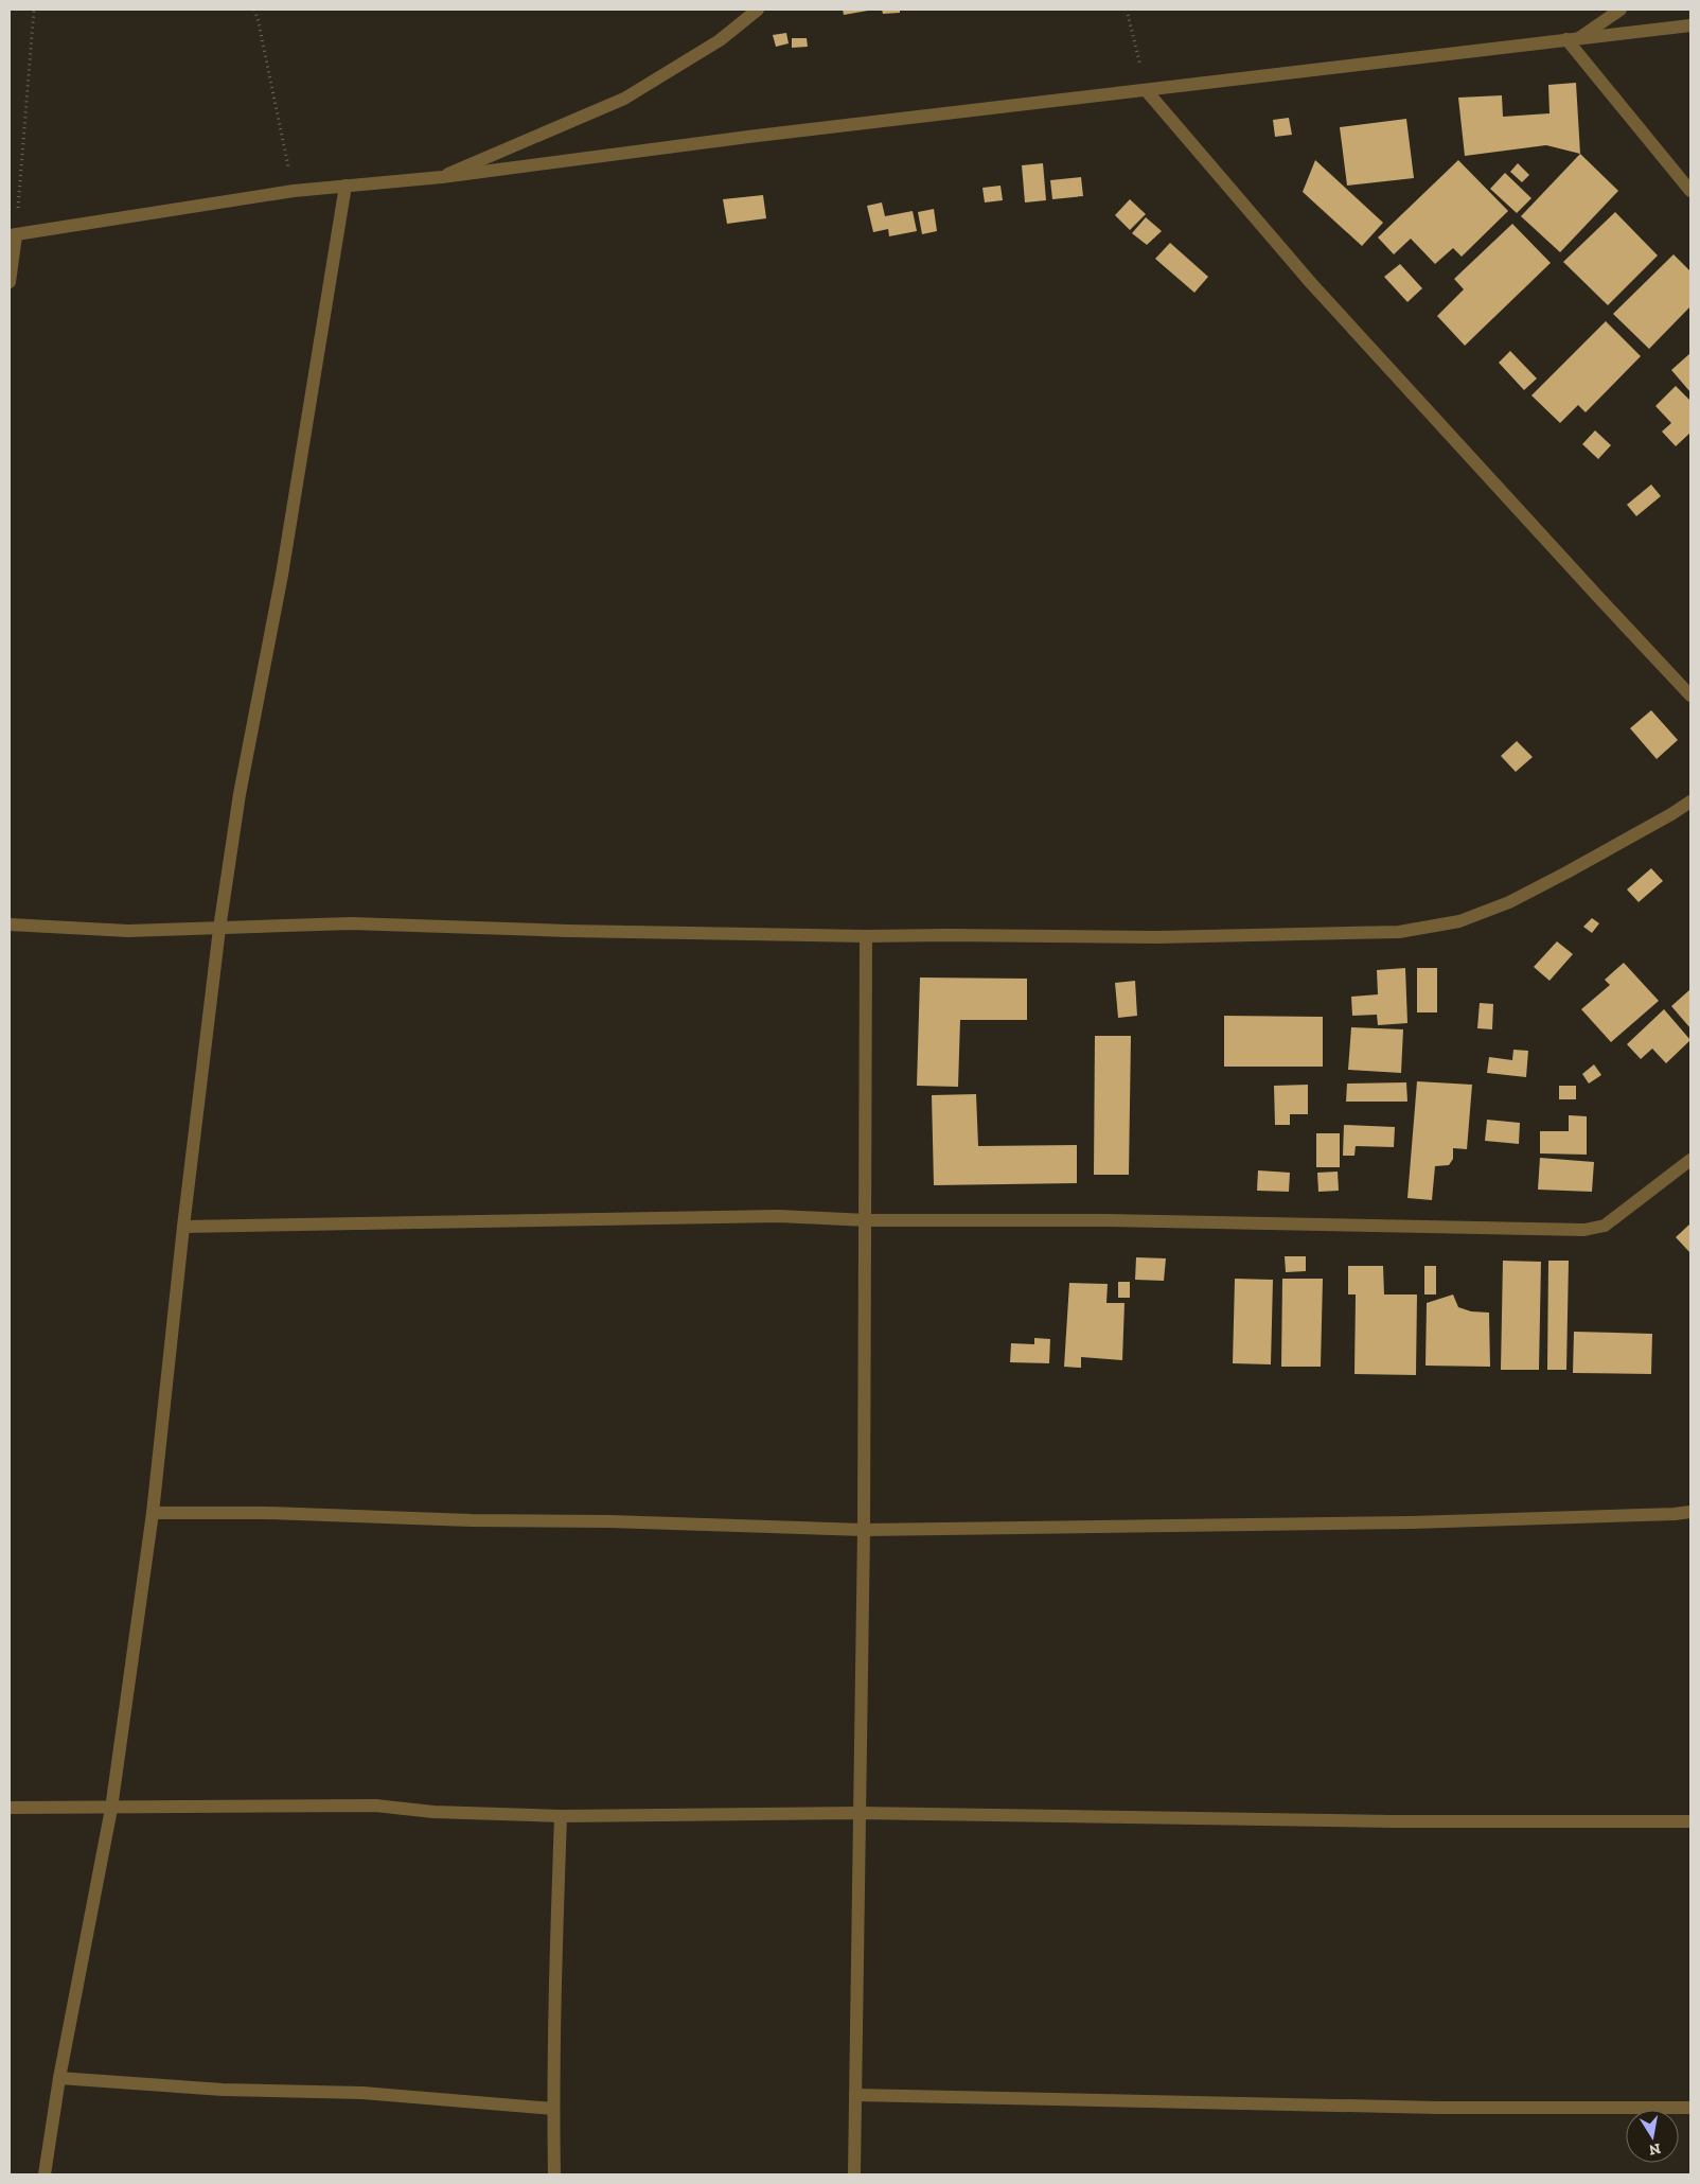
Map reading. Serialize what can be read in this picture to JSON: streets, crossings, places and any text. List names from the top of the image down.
{
  "north": "bottom"
}
